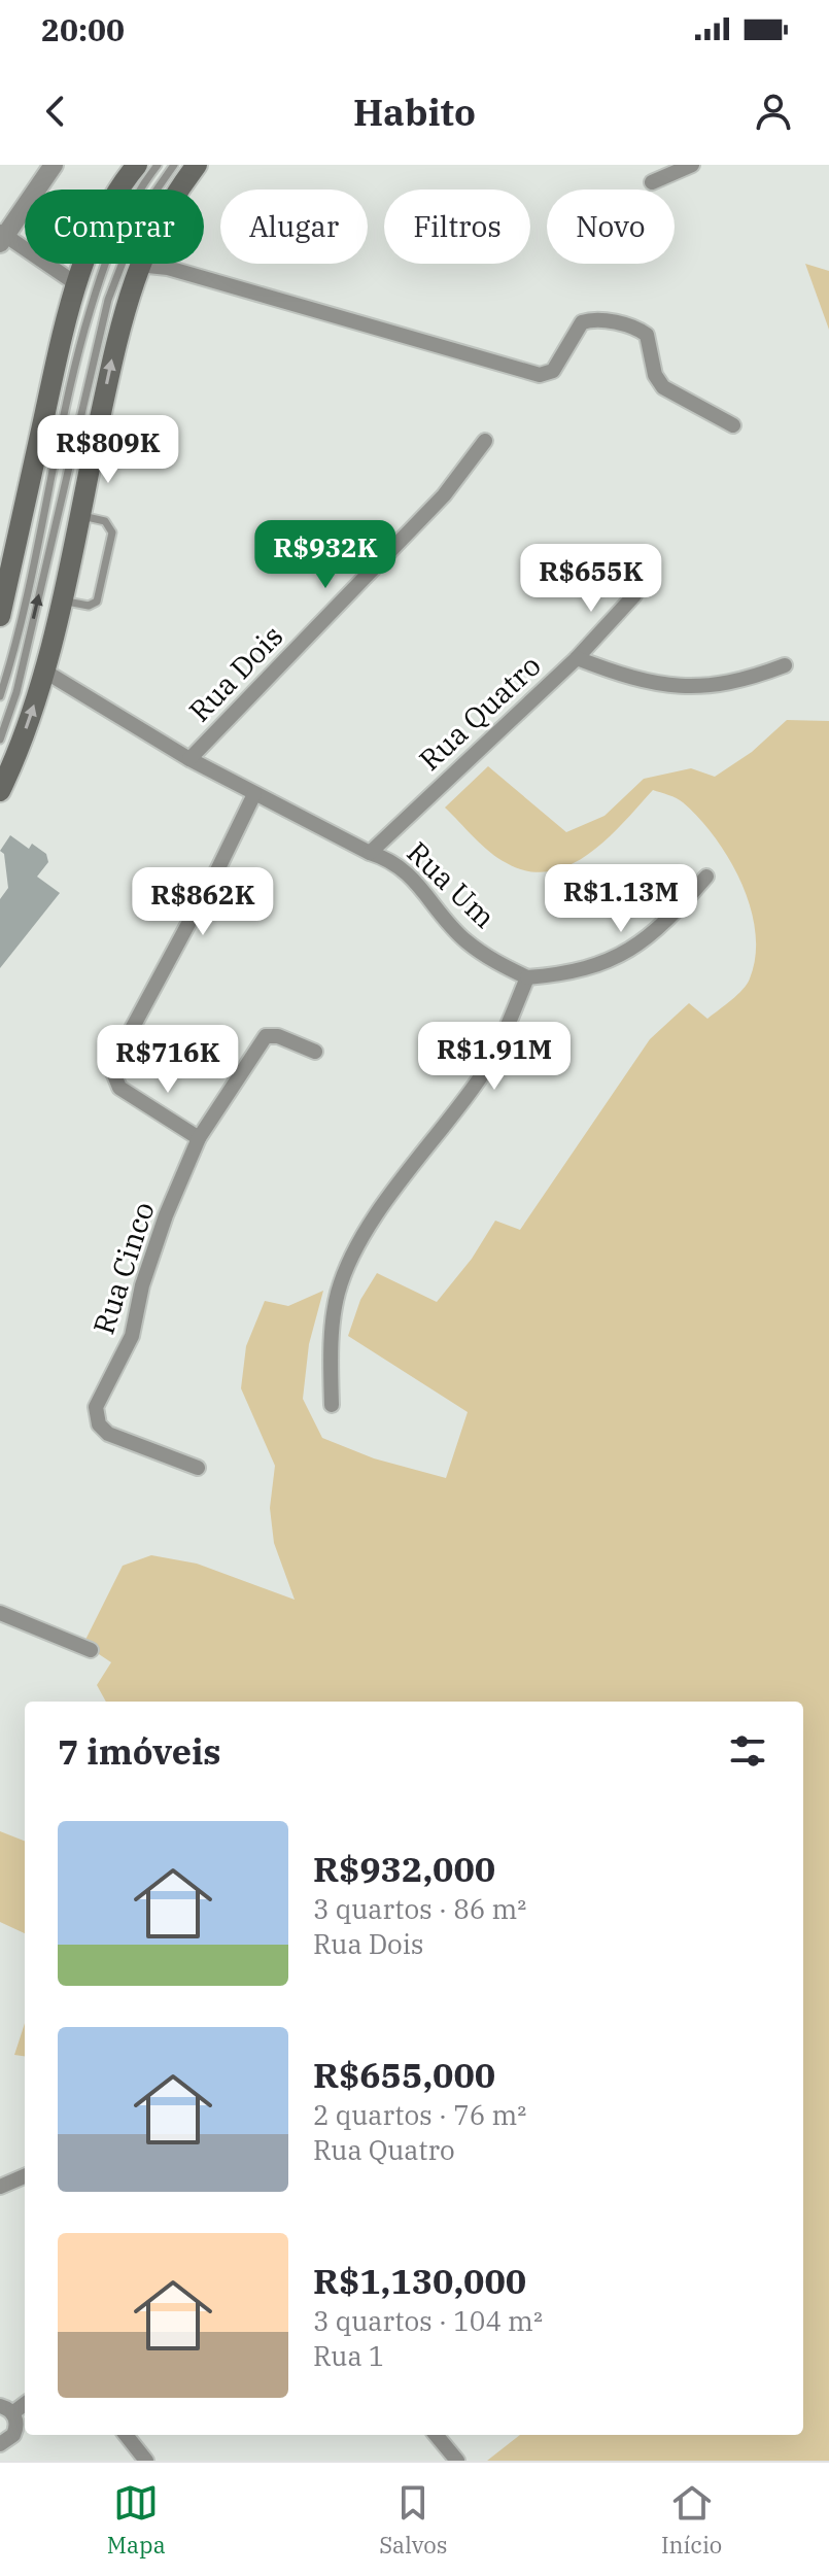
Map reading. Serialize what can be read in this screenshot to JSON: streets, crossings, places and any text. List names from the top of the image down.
{
  "streets": {
    "street": [
      "Rua Dois",
      "Rua Quatro",
      "Rua Um",
      "Rua Cinco"
    ]
  },
  "crossings": [
    ["Rua Dois", "Rua Um"],
    ["Rua Quatro", "Rua Um"]
  ],
  "page": {
    "status": "20:00",
    "header": "Habito",
    "chip": [
      "Comprar",
      "Alugar",
      "Filtros",
      "Novo"
    ],
    "price": [
      "R$809K",
      "R$932K",
      "R$655K",
      "R$1.13M",
      "R$862K",
      "R$1.91M",
      "R$716K"
    ],
    "heading": "7 imóveis",
    "list": [
      {
        "name": "R$932,000",
        "note": "3 quartos · 86 m² · Rua Dois"
      },
      {
        "name": "R$655,000",
        "note": "2 quartos · 76 m² · Rua Quatro"
      },
      {
        "name": "R$1,130,000",
        "note": "3 quartos · 104 m² · Rua 1"
      }
    ],
    "tabs": ["Mapa", "Salvos", "Início"]
  }
}
